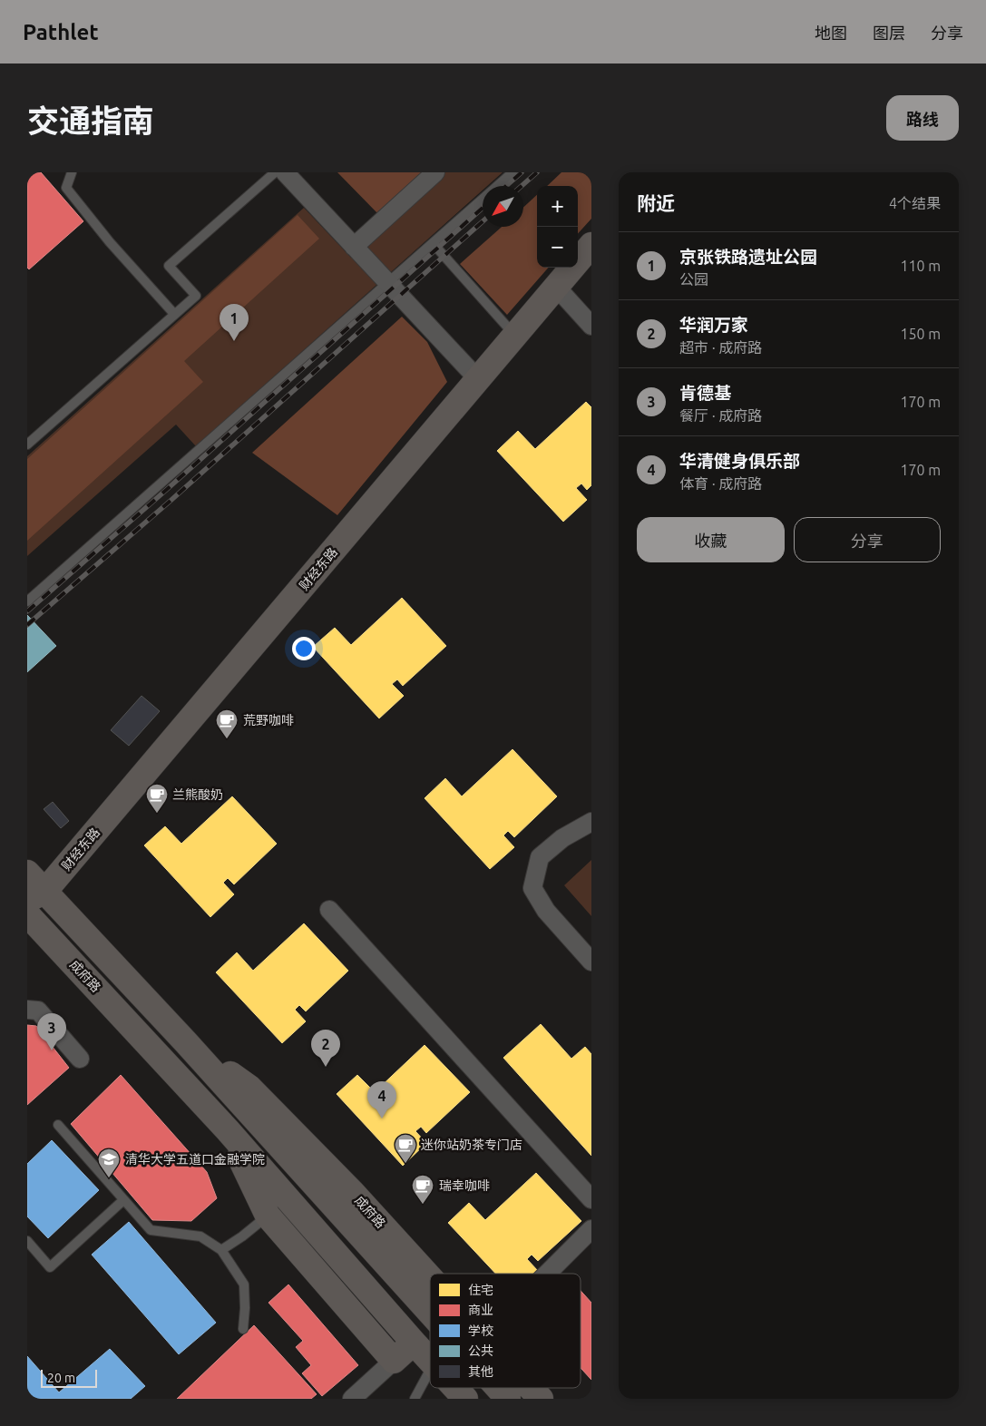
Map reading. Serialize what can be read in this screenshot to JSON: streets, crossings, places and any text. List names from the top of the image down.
{
  "streets": {
    "main road": ["财经东路", "成府路"]
  },
  "crossings": [
    ["财经东路", "成府路"]
  ],
  "places": {
    "cafe": [
      "荒野咖啡",
      "兰熊酸奶",
      "迷你站奶茶专门店",
      "瑞幸咖啡"
    ],
    "school or university": ["清华大学五道口金融学院"]
  },
  "legend": [
    "住宅",
    "商业",
    "学校",
    "公共",
    "其他"
  ],
  "scale_bar": "20 m",
  "north": "bottom left",
  "page": {
    "header": "Pathlet",
    "nav": ["地图", "图层", "分享"],
    "title": "交通指南",
    "buttons": [
      "路线",
      ["收藏", "分享"]
    ],
    "heading": ["附近", "4个结果"],
    "map_buttons": ["+", "−"],
    "list": [
      {
        "mark": "1",
        "name": "京张铁路遗址公园",
        "note": "公园",
        "value": "110 m"
      },
      {
        "mark": "2",
        "name": "华润万家",
        "note": "超市 · 成府路",
        "value": "150 m"
      },
      {
        "mark": "3",
        "name": "肯德基",
        "note": "餐厅 · 成府路",
        "value": "170 m"
      },
      {
        "mark": "4",
        "name": "华清健身俱乐部",
        "note": "体育 · 成府路",
        "value": "170 m"
      }
    ],
    "pins": [
      "1",
      "3",
      "2",
      "4"
    ],
    "scale": "20 m"
  }
}
